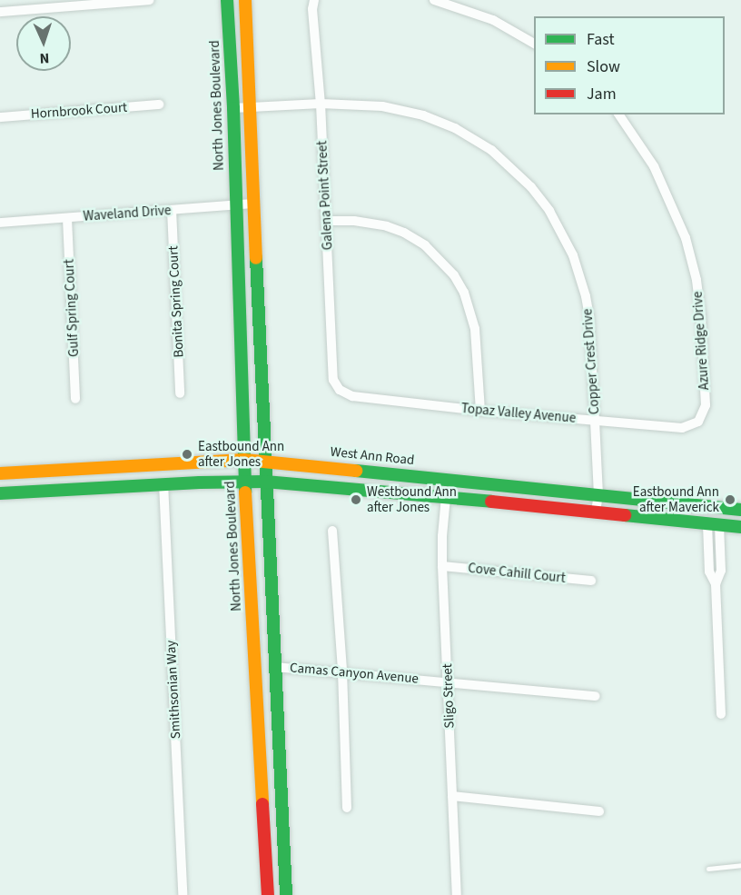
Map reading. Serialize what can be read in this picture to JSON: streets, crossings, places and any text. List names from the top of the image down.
{
  "streets": {
    "main road": ["North Jones Boulevard", "West Ann Road"],
    "street": [
      "Hornbrook Court",
      "Galena Point Street",
      "Waveland Drive",
      "Bonita Spring Court",
      "Gulf Spring Court",
      "Azure Ridge Drive",
      "Copper Crest Drive",
      "Topaz Valley Avenue",
      "Cove Cahill Court",
      "Camas Canyon Avenue",
      "Smithsonian Way",
      "Sligo Street"
    ]
  },
  "crossings": [
    ["North Jones Boulevard", "Waveland Drive"],
    ["North Jones Boulevard", "Copper Crest Drive"],
    ["North Jones Boulevard", "West Ann Road"],
    ["Galena Point Street", "Copper Crest Drive"],
    ["Galena Point Street", "Topaz Valley Avenue"],
    ["Waveland Drive", "Bonita Spring Court"],
    ["Waveland Drive", "Gulf Spring Court"],
    ["Azure Ridge Drive", "Topaz Valley Avenue"],
    ["Copper Crest Drive", "Topaz Valley Avenue"],
    ["Copper Crest Drive", "West Ann Road"],
    ["Cove Cahill Court", "Sligo Street"],
    ["Camas Canyon Avenue", "Sligo Street"]
  ],
  "places": ["Eastbound Ann after Jones", "Westbound Ann after Jones", "Eastbound Ann after Maverick"],
  "legend": ["Fast", "Slow", "Jam"],
  "north": "bottom"
}
